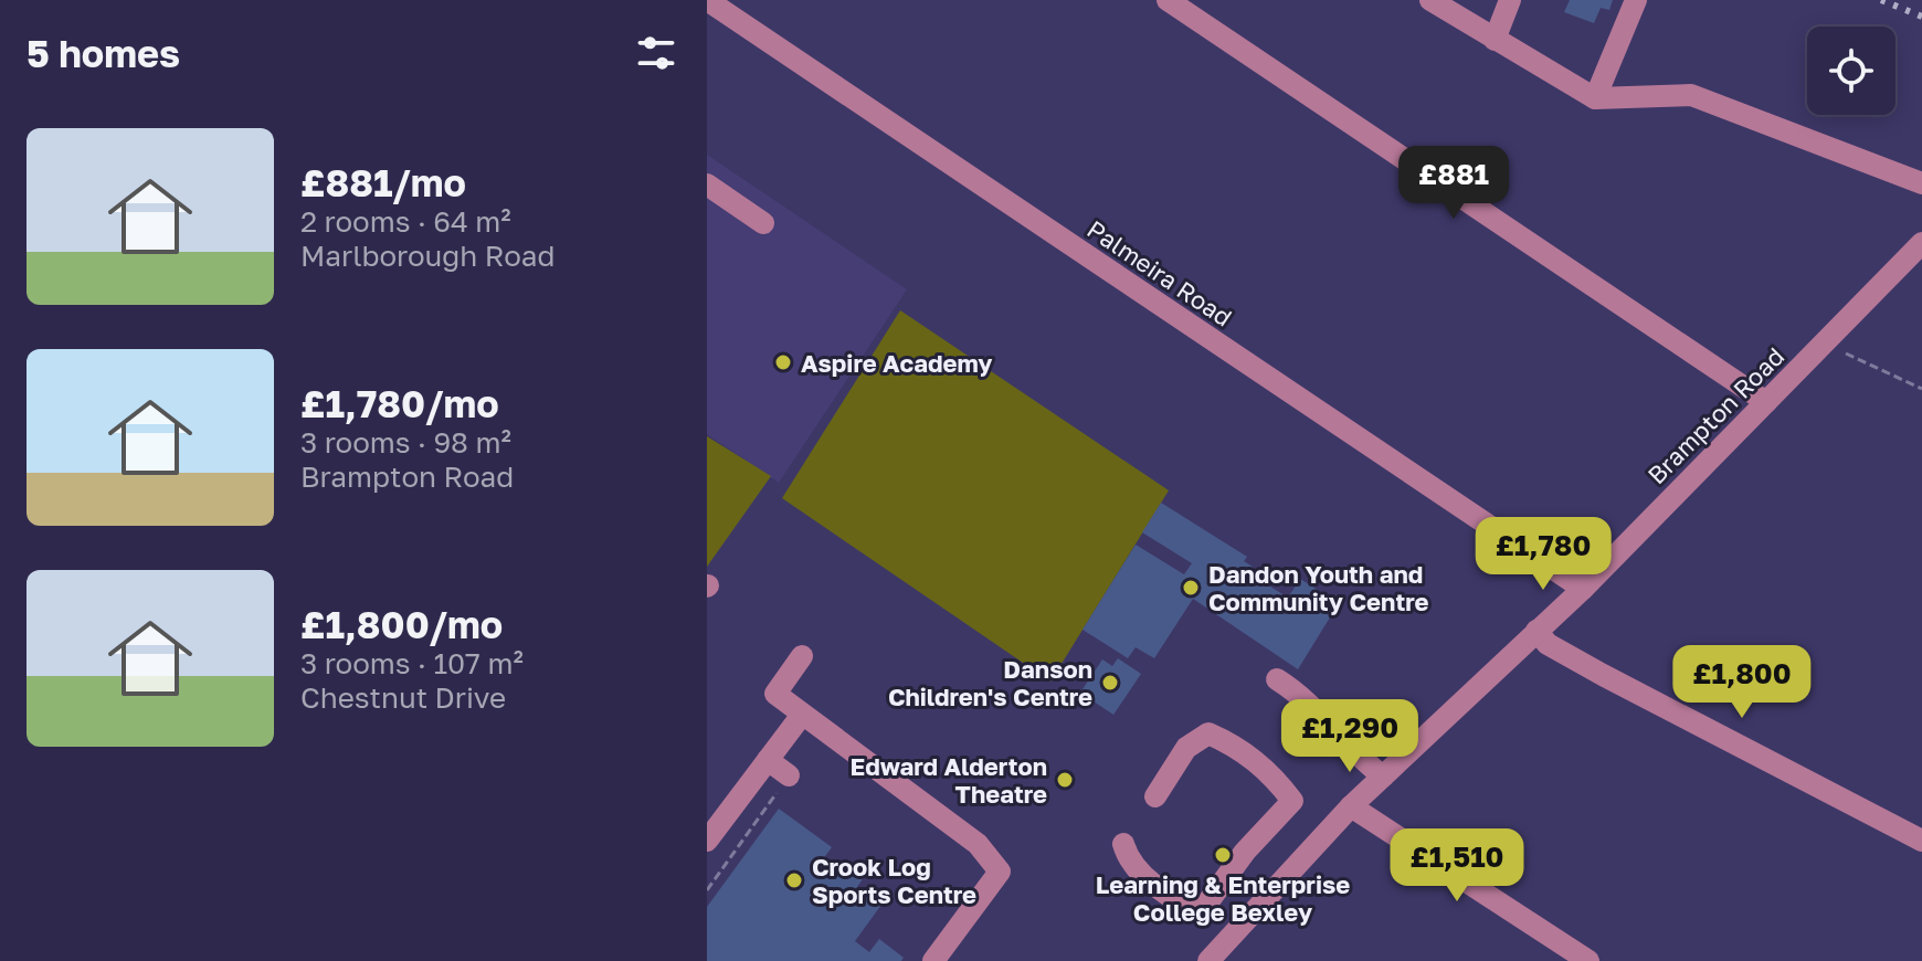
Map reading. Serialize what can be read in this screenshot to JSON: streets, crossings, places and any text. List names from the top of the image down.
{
  "streets": {
    "street": ["Palmeira Road", "Brampton Road"]
  },
  "crossings": [
    ["Palmeira Road", "Brampton Road"]
  ],
  "places": [
    "Aspire Academy",
    "Dandon Youth and Community Centre",
    "Danson Children's Centre",
    "Edward Alderton Theatre",
    "Learning & Enterprise College Bexley",
    "Crook Log Sports Centre"
  ],
  "page": {
    "heading": "5 homes",
    "list": [
      {
        "name": "£881/mo",
        "note": "2 rooms · 64 m² · Marlborough Road"
      },
      {
        "name": "£1,780/mo",
        "note": "3 rooms · 98 m² · Brampton Road"
      },
      {
        "name": "£1,800/mo",
        "note": "3 rooms · 107 m² · Chestnut Drive"
      }
    ],
    "price": [
      "£881",
      "£1,780",
      "£1,800",
      "£1,290",
      "£1,510"
    ]
  }
}
